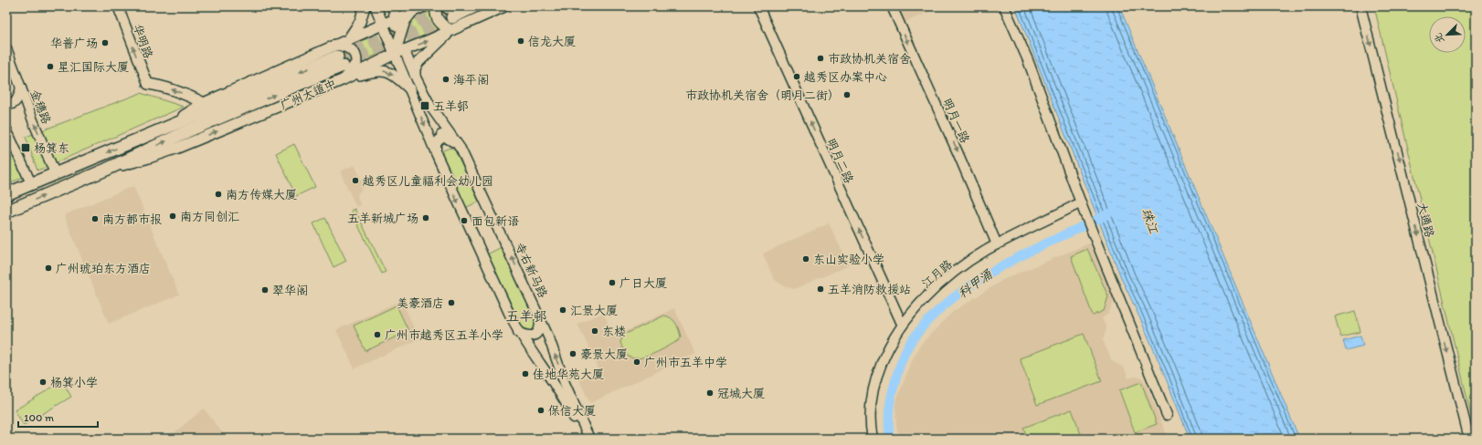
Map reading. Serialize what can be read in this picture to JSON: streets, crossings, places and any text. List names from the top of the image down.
{
  "streets": {
    "highway": ["广州大道中"],
    "main road": [
      "华明路",
      "金穗路",
      "明月一路",
      "明月二路",
      "大通路",
      "寺右新马路",
      "江月路"
    ]
  },
  "crossings": [
    ["广州大道中", "金穗路"],
    ["广州大道中", "寺右新马路"],
    ["明月一路", "江月路"],
    ["明月二路", "江月路"]
  ],
  "one_way": [
    "华明路",
    "明月一路",
    "明月二路",
    "大通路"
  ],
  "districts": ["五羊邨"],
  "water": ["珠江", "科甲涌"],
  "places": {
    "other": [
      "信龙大厦",
      "华普广场",
      "市政协机关宿舍",
      "星汇国际大厦",
      "越秀区办案中心",
      "海平阁",
      "市政协机关宿舍（明月二街）",
      "越秀区儿童福利会幼儿园",
      "南方传媒大厦",
      "南方同创汇",
      "五羊新城广场",
      "南方都市报",
      "面包新语",
      "东山实验小学",
      "广州琥珀东方酒店",
      "广日大厦",
      "五羊消防救援站",
      "翠华阁",
      "美豪酒店",
      "汇景大厦",
      "东楼",
      "广州市越秀区五羊小学",
      "豪景大厦",
      "广州市五羊中学",
      "佳地华苑大厦",
      "杨箕小学",
      "冠城大厦",
      "保信大厦"
    ],
    "transit": ["五羊邨", "杨箕东"]
  },
  "scale_bar": "100 m",
  "north": "bottom left"
}
